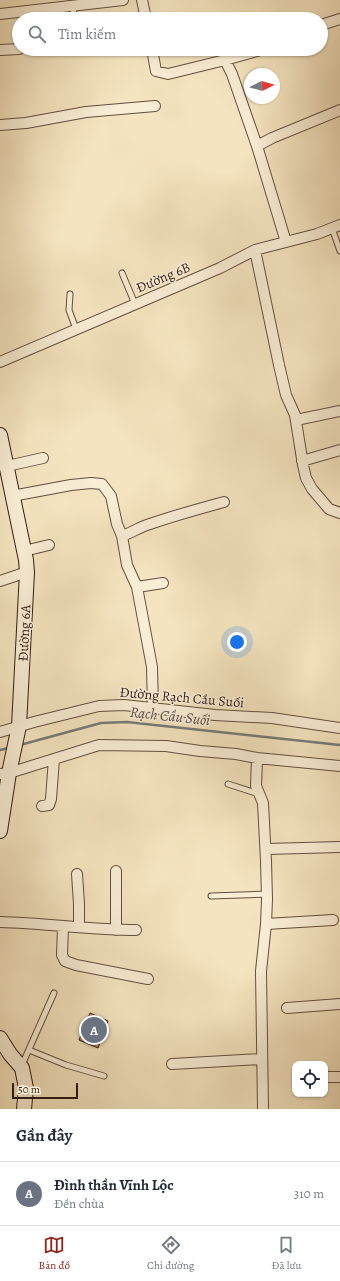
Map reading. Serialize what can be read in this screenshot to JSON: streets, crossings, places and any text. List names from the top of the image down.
{
  "streets": {
    "street": ["Đường 6B", "Đường 6A", "Đường Rạch Cầu Suối"]
  },
  "crossings": [
    ["Đường 6A", "Đường Rạch Cầu Suối"]
  ],
  "water": ["Rạch Cầu Suối"],
  "scale_bar": "50 m",
  "north": "right",
  "page": {
    "search": "Tìm kiếm",
    "pins": "A",
    "scale": "50 m",
    "heading": "Gần đây",
    "list": [
      {
        "mark": "A",
        "name": "Đình thần Vĩnh Lộc",
        "note": "Đền chùa",
        "value": "310 m"
      }
    ],
    "nav": ["Bản đồ", "Chỉ đường", "Đã lưu"]
  }
}
